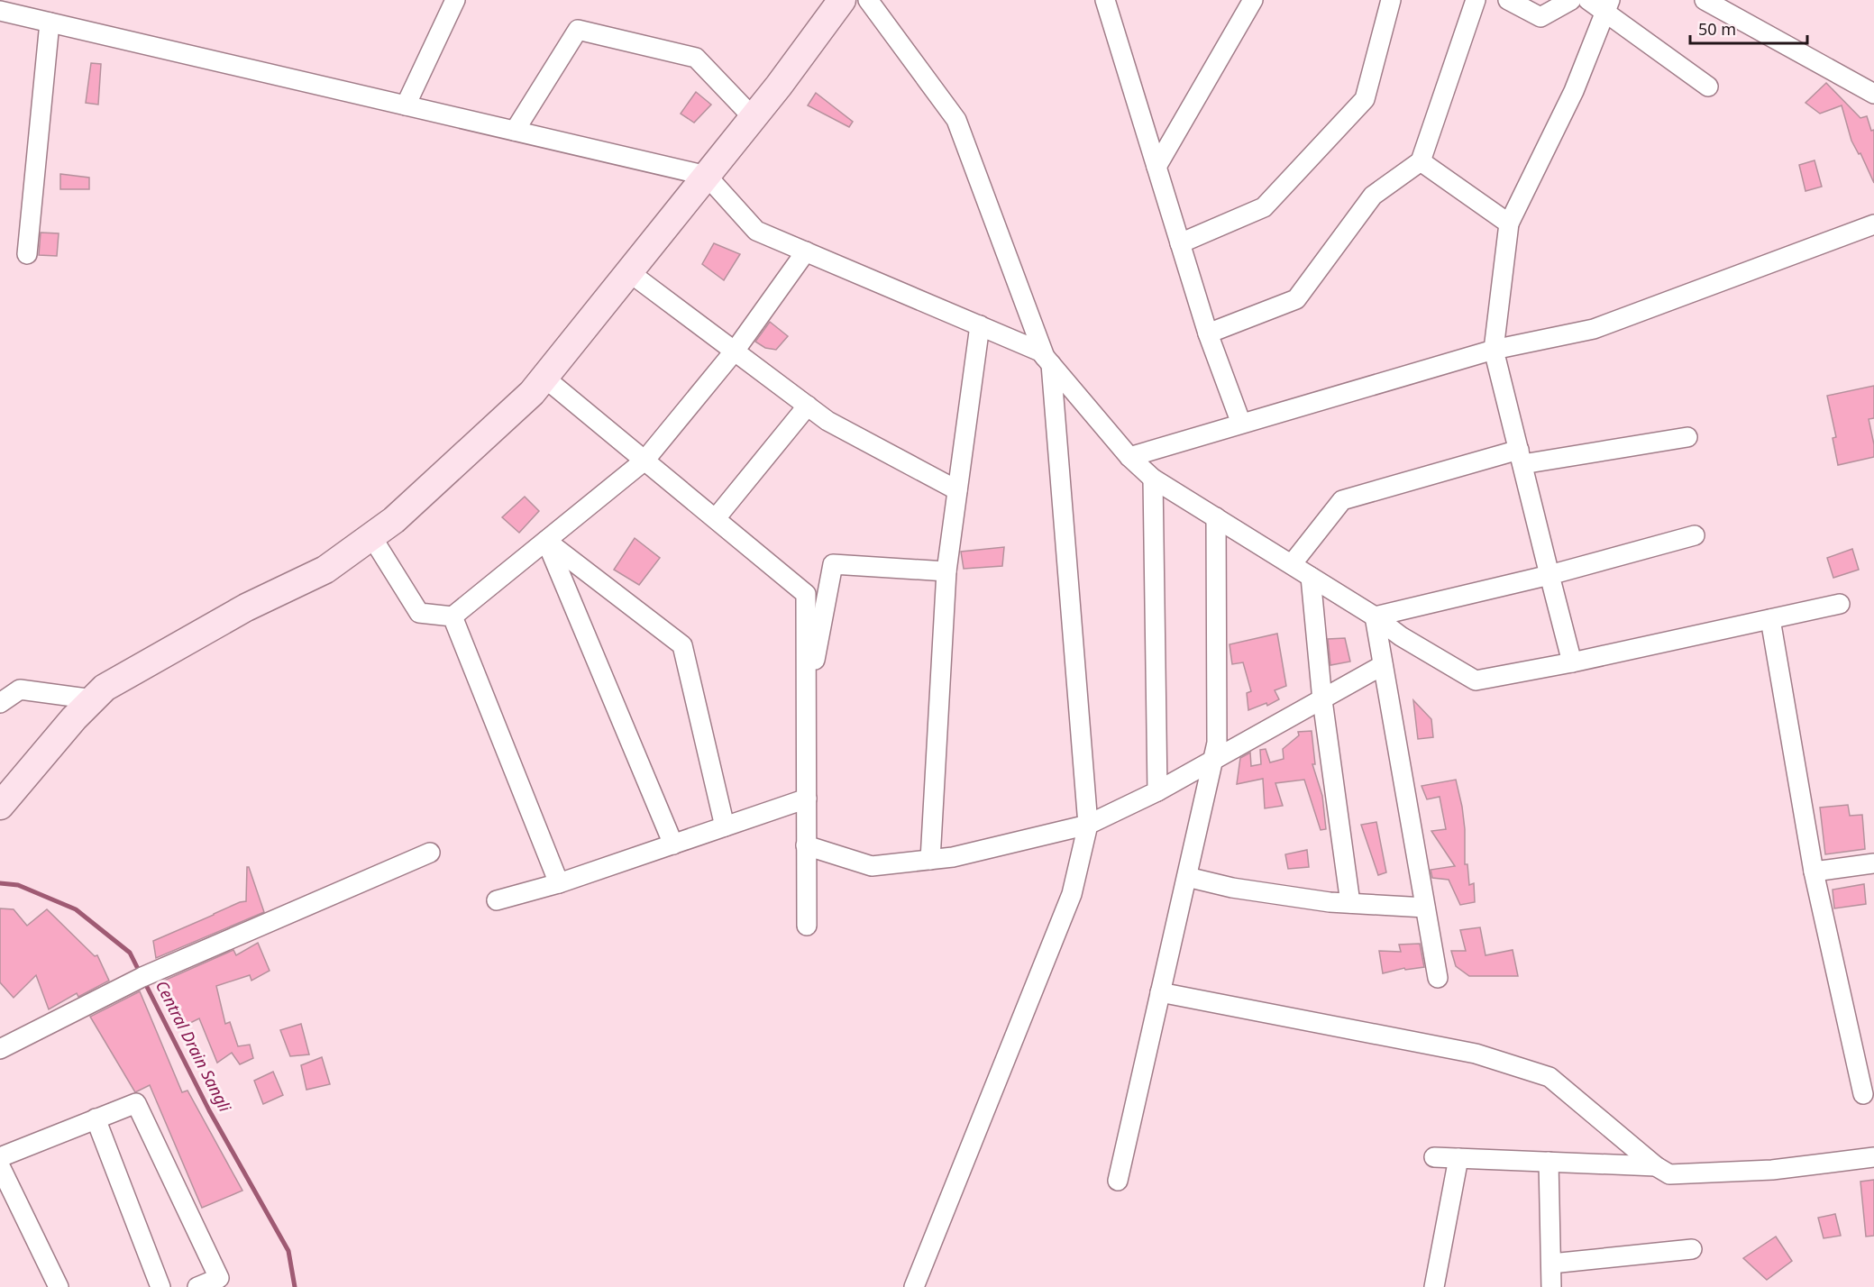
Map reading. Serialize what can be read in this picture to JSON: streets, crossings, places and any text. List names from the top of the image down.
{
  "water": ["Central Drain Sangli"],
  "scale_bar": "50 m"
}
